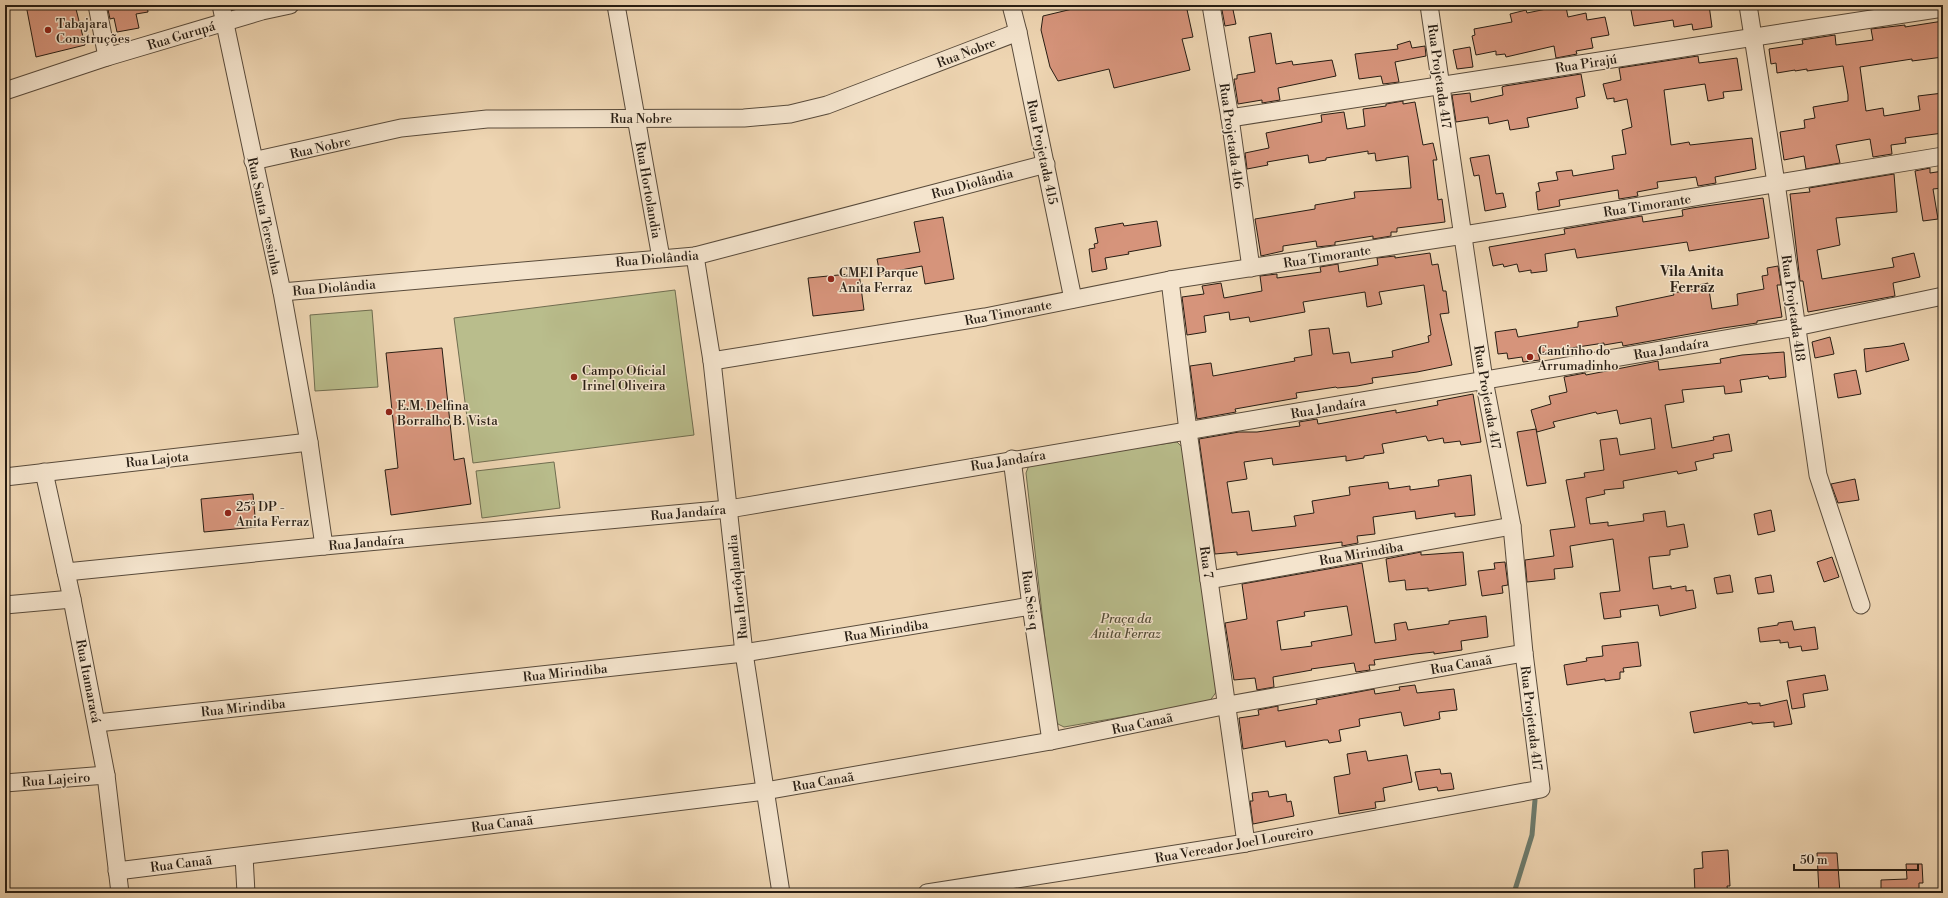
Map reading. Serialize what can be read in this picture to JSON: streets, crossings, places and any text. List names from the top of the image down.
{
  "streets": {
    "street": [
      "Rua Gurupá",
      "Rua Nobre",
      "Rua Pirajú",
      "Rua Projetada 417",
      "Rua Projetada 416",
      "Rua Projetada 415",
      "Rua Diolândia",
      "Rua Hortolandia",
      "Rua Timorante",
      "Rua Santa Teresinha",
      "Rua Projetada 418",
      "Rua Jandaíra",
      "Rua Lajota",
      "Rua Mirindiba",
      "Rua 7",
      "Rua Hortôqlandia",
      "Rua Seis q",
      "Rua Canaã",
      "Rua Itamaracá",
      "Rua Lajeiro",
      "Rua Vereador Joel Loureiro"
    ]
  },
  "crossings": [
    ["Rua Gurupá", "Rua Santa Teresinha"],
    ["Rua Nobre", "Rua Projetada 415"],
    ["Rua Nobre", "Rua Hortolandia"],
    ["Rua Nobre", "Rua Santa Teresinha"],
    ["Rua Pirajú", "Rua Projetada 417"],
    ["Rua Pirajú", "Rua Projetada 416"],
    ["Rua Pirajú", "Rua Projetada 418"],
    ["Rua Projetada 417", "Rua Timorante"],
    ["Rua Projetada 417", "Rua Jandaíra"],
    ["Rua Projetada 417", "Rua Mirindiba"],
    ["Rua Projetada 417", "Rua Canaã"],
    ["Rua Projetada 417", "Rua Vereador Joel Loureiro"],
    ["Rua Projetada 416", "Rua Timorante"],
    ["Rua Projetada 415", "Rua Diolândia"],
    ["Rua Projetada 415", "Rua Timorante"],
    ["Rua Diolândia", "Rua Hortolandia"],
    ["Rua Diolândia", "Rua Santa Teresinha"],
    ["Rua Diolândia", "Rua Hortôqlandia"],
    ["Rua Timorante", "Rua Projetada 418"],
    ["Rua Timorante", "Rua 7"],
    ["Rua Timorante", "Rua Hortôqlandia"],
    ["Rua Santa Teresinha", "Rua Jandaíra"],
    ["Rua Santa Teresinha", "Rua Lajota"],
    ["Rua Projetada 418", "Rua Jandaíra"],
    ["Rua Jandaíra", "Rua 7"],
    ["Rua Jandaíra", "Rua Hortôqlandia"],
    ["Rua Jandaíra", "Rua Seis q"],
    ["Rua Jandaíra", "Rua Itamaracá"],
    ["Rua Lajota", "Rua Itamaracá"],
    ["Rua Mirindiba", "Rua 7"],
    ["Rua Mirindiba", "Rua Hortôqlandia"],
    ["Rua Mirindiba", "Rua Seis q"],
    ["Rua Mirindiba", "Rua Itamaracá"],
    ["Rua 7", "Rua Canaã"],
    ["Rua 7", "Rua Vereador Joel Loureiro"],
    ["Rua Hortôqlandia", "Rua Canaã"],
    ["Rua Seis q", "Rua Canaã"],
    ["Rua Canaã", "Rua Itamaracá"],
    ["Rua Itamaracá", "Rua Lajeiro"]
  ],
  "districts": ["Vila Anita Ferraz"],
  "parks": ["Praça da Anita Ferraz"],
  "places": [
    "Tabajara Construções",
    "CMEI Parque Anita Ferraz",
    "Cantinho do Arrumadinho",
    "Campo Oficial Irinel Oliveira",
    "E.M. Delfina Borralho B. Vista",
    "25° DP - Anita Ferraz"
  ],
  "scale_bar": "50 m"
}
